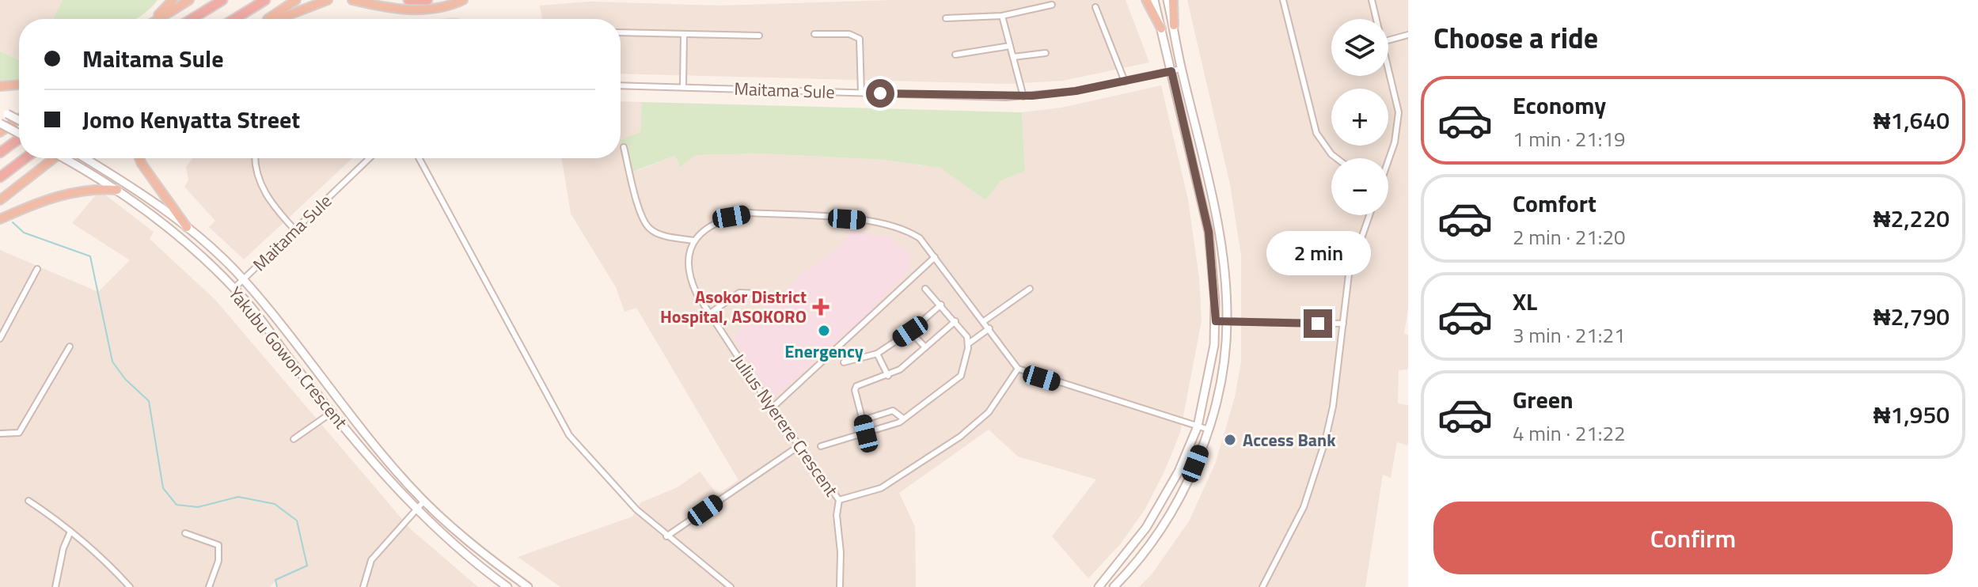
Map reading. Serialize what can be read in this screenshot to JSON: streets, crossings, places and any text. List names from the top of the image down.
{
  "streets": {
    "main road": ["Yakubu Gowon Crescent"],
    "street": ["Maitama Sule", "Julius Nyerere Crescent"]
  },
  "crossings": [
    ["Maitama Sule", "Yakubu Gowon Crescent"]
  ],
  "places": {
    "health": ["Asokor District Hospital, ASOKORO"],
    "other": ["Energency", "Access Bank"]
  },
  "page": {
    "heading": "Choose a ride",
    "map_buttons": ["+", "−"],
    "banner": ["Maitama Sule", "Jomo Kenyatta Street"],
    "list": [
      {
        "name": "Economy",
        "note": "1 min · 21:19",
        "value": "₦1,640"
      },
      {
        "name": "Comfort",
        "note": "2 min · 21:20",
        "value": "₦2,220"
      },
      {
        "name": "XL",
        "note": "3 min · 21:21",
        "value": "₦2,790"
      },
      {
        "name": "Green",
        "note": "4 min · 21:22",
        "value": "₦1,950"
      }
    ],
    "bubble": "2 min",
    "buttons": "Confirm"
  }
}
